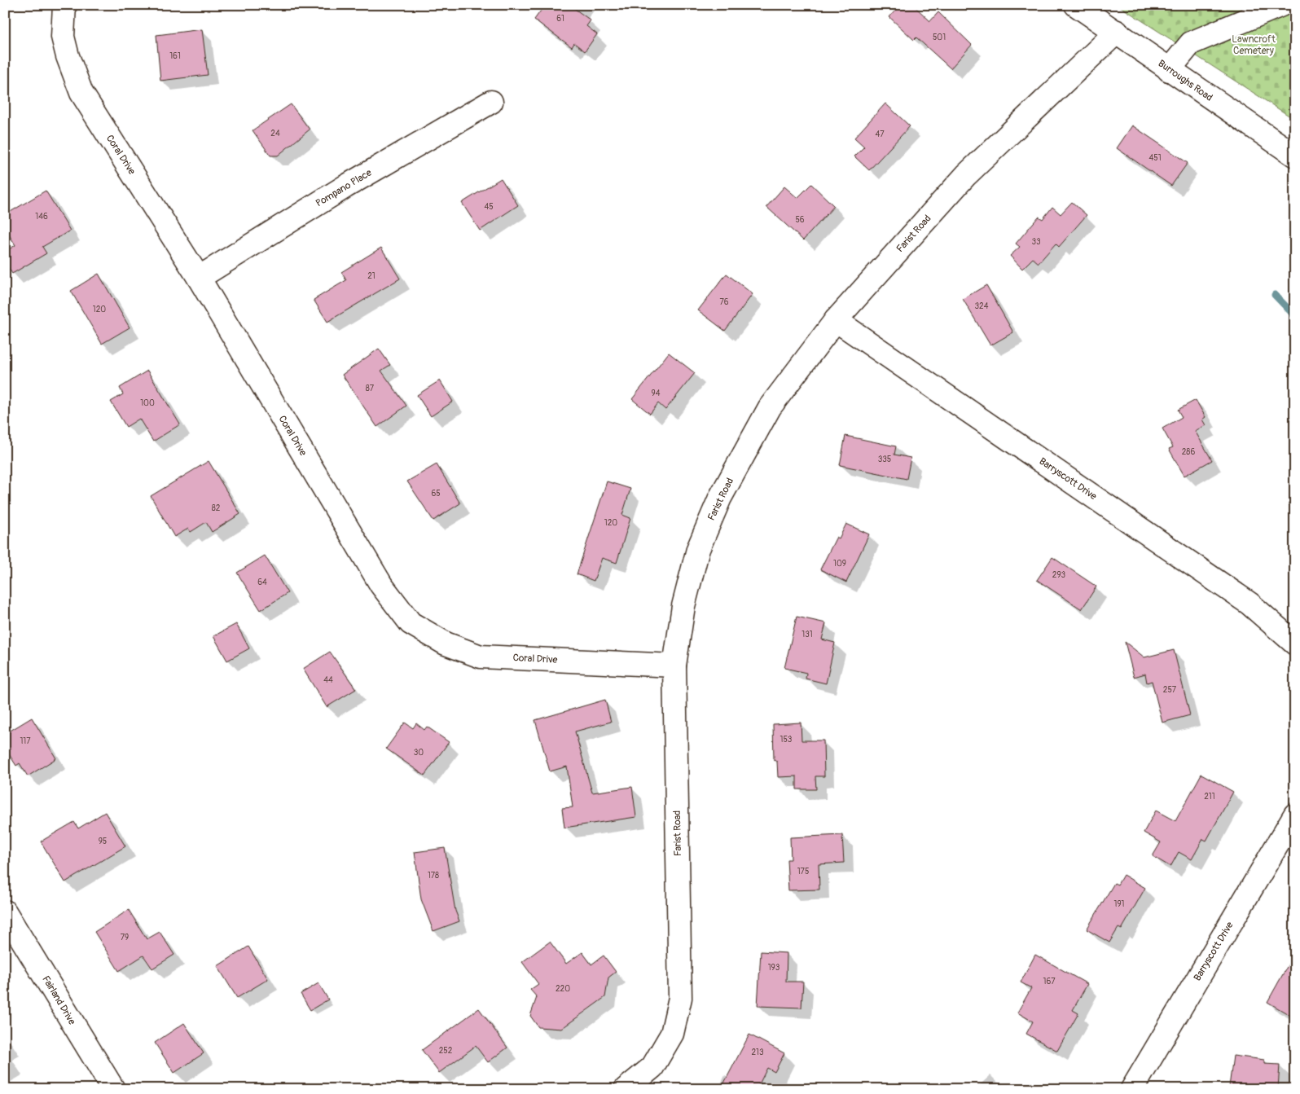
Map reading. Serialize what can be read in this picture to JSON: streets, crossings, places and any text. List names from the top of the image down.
{
  "streets": {
    "street": [
      "Burroughs Road",
      "Coral Drive",
      "Pompano Place",
      "Farist Road",
      "Barryscott Drive",
      "Fairland Drive"
    ]
  },
  "crossings": [
    ["Burroughs Road", "Farist Road"],
    ["Coral Drive", "Pompano Place"],
    ["Coral Drive", "Farist Road"],
    ["Farist Road", "Barryscott Drive"]
  ],
  "parks": ["Lawncroft Cemetery"],
  "house_numbers": [
    "61",
    "501",
    "161",
    "24",
    "47",
    "451",
    "45",
    "146",
    "56",
    "33",
    "21",
    "76",
    "324",
    "120",
    "87",
    "94",
    "100",
    "286",
    "335",
    "65",
    "82",
    "120",
    "109",
    "293",
    "64",
    "131",
    "44",
    "257",
    "153",
    "117",
    "30",
    "211",
    "95",
    "175",
    "178",
    "191",
    "79",
    "193",
    "167",
    "220",
    "252",
    "213"
  ]
}
